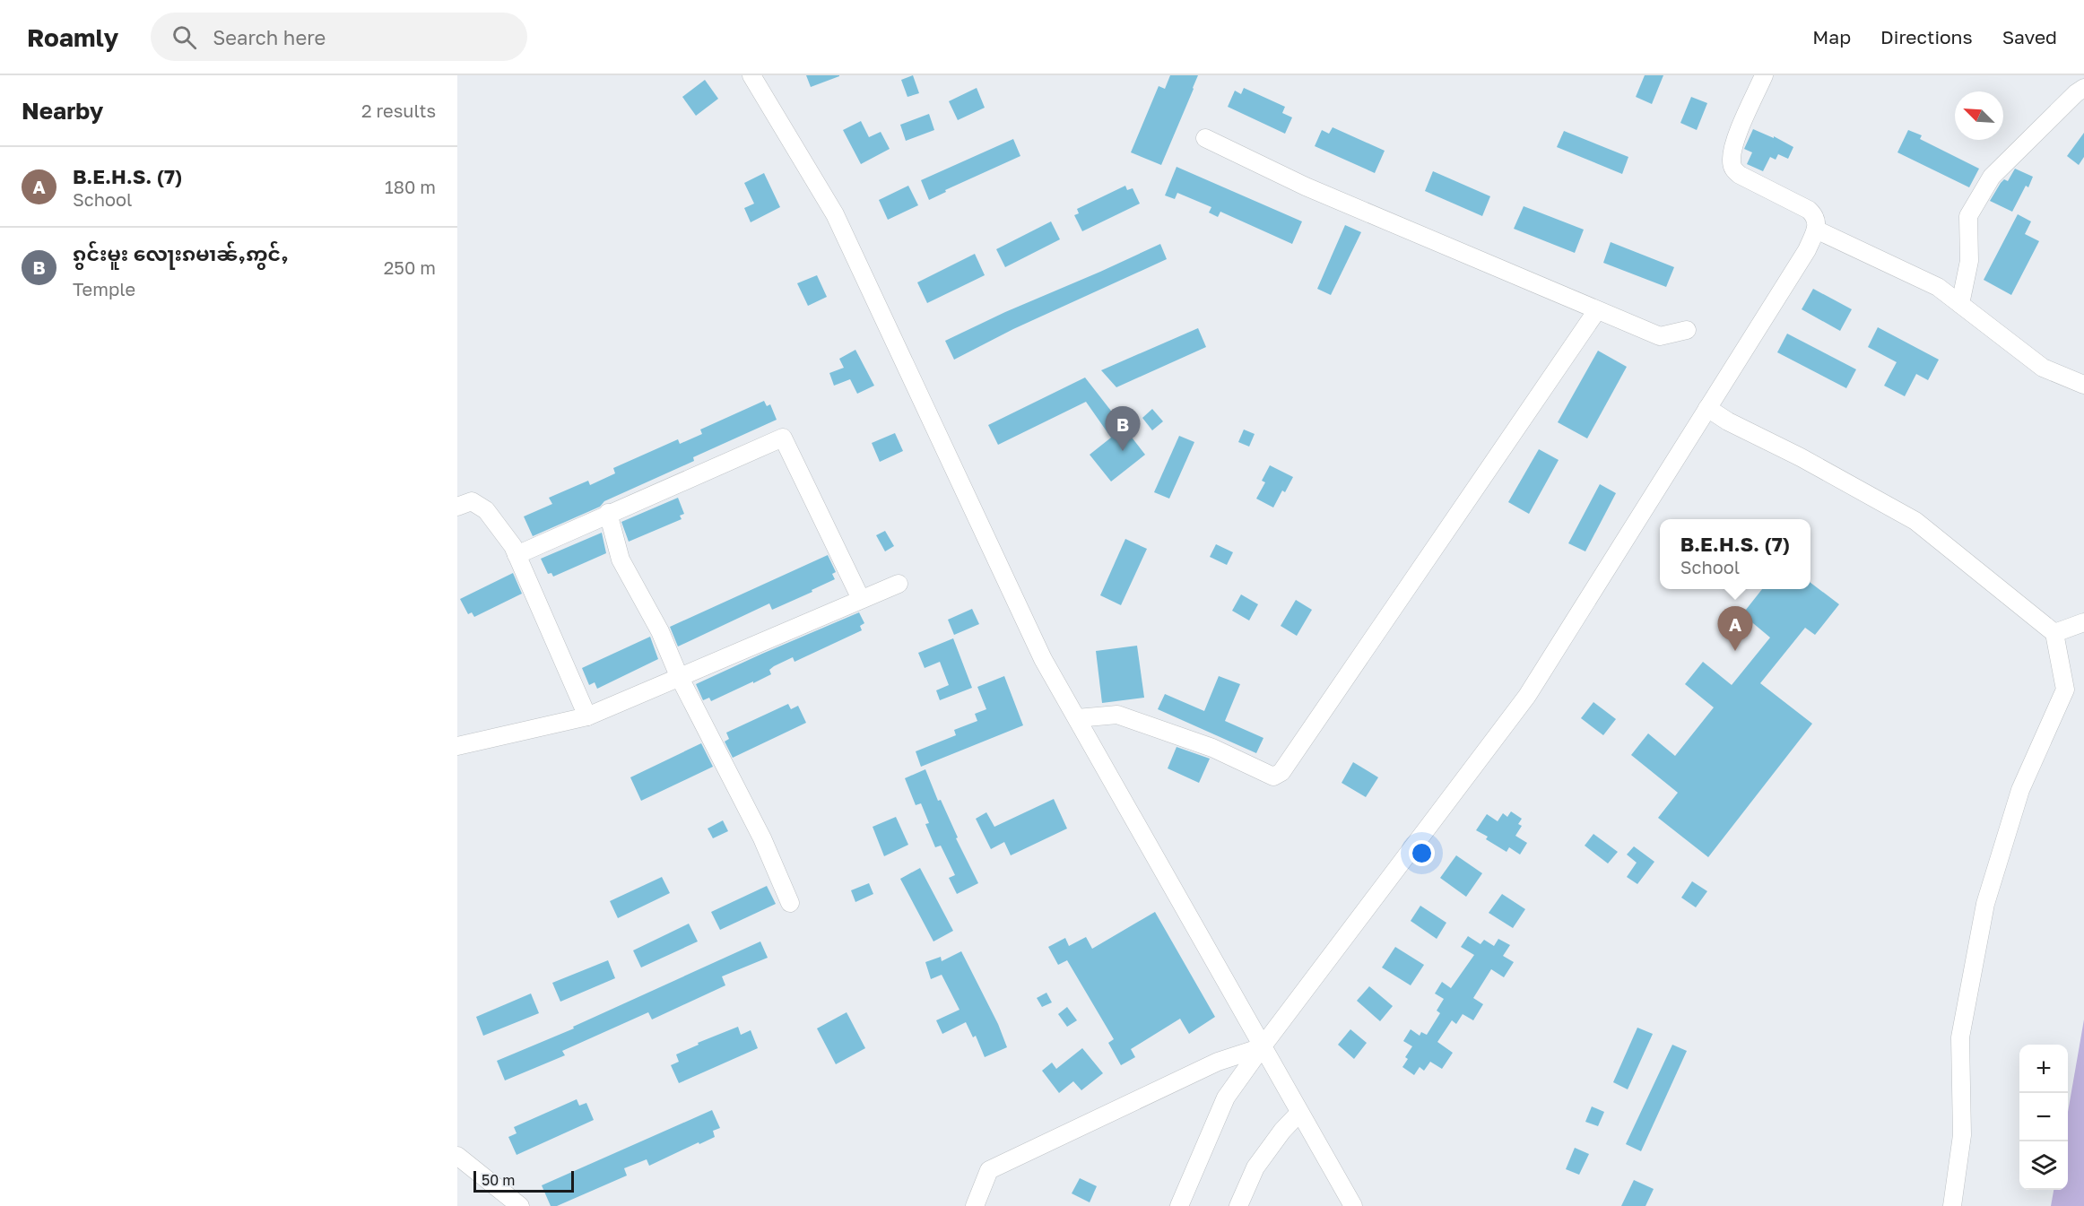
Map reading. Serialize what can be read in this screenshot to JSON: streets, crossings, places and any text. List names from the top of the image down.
{
  "scale_bar": "50 m",
  "north": "top left",
  "page": {
    "header": "Roamly",
    "search": "Search here",
    "nav": ["Map", "Directions", "Saved"],
    "heading": ["Nearby", "2 results"],
    "list": [
      {
        "mark": "A",
        "name": "B.E.H.S. (7)",
        "note": "School",
        "value": "180 m"
      },
      {
        "mark": "B",
        "name": "ၵွင်းမူး လေႃးၵမၢၼ်ႇဢွင်ႇ",
        "note": "Temple",
        "value": "250 m"
      }
    ],
    "pins": ["B", "A"],
    "popup": ["B.E.H.S. (7)", "School"],
    "map_buttons": ["+", "−"],
    "scale": "50 m"
  }
}
